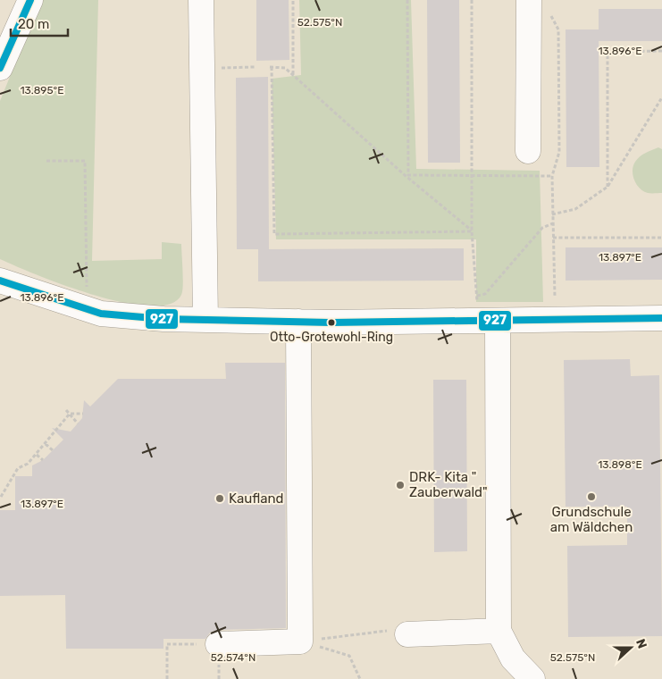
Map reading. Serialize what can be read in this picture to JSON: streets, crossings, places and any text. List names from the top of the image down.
{
  "places": [
    "Otto-Grotewohl-Ring",
    "DRK- Kita \" Zauberwald\"",
    "Grundschule am Wäldchen",
    "Kaufland"
  ],
  "lines": ["transit line 927"],
  "scale_bar": "20 m",
  "north": "right",
  "coordinates": [
    "52.575°N",
    "13.896°E",
    "13.895°E",
    "13.897°E",
    "13.898°E",
    "52.574°N"
  ]
}
